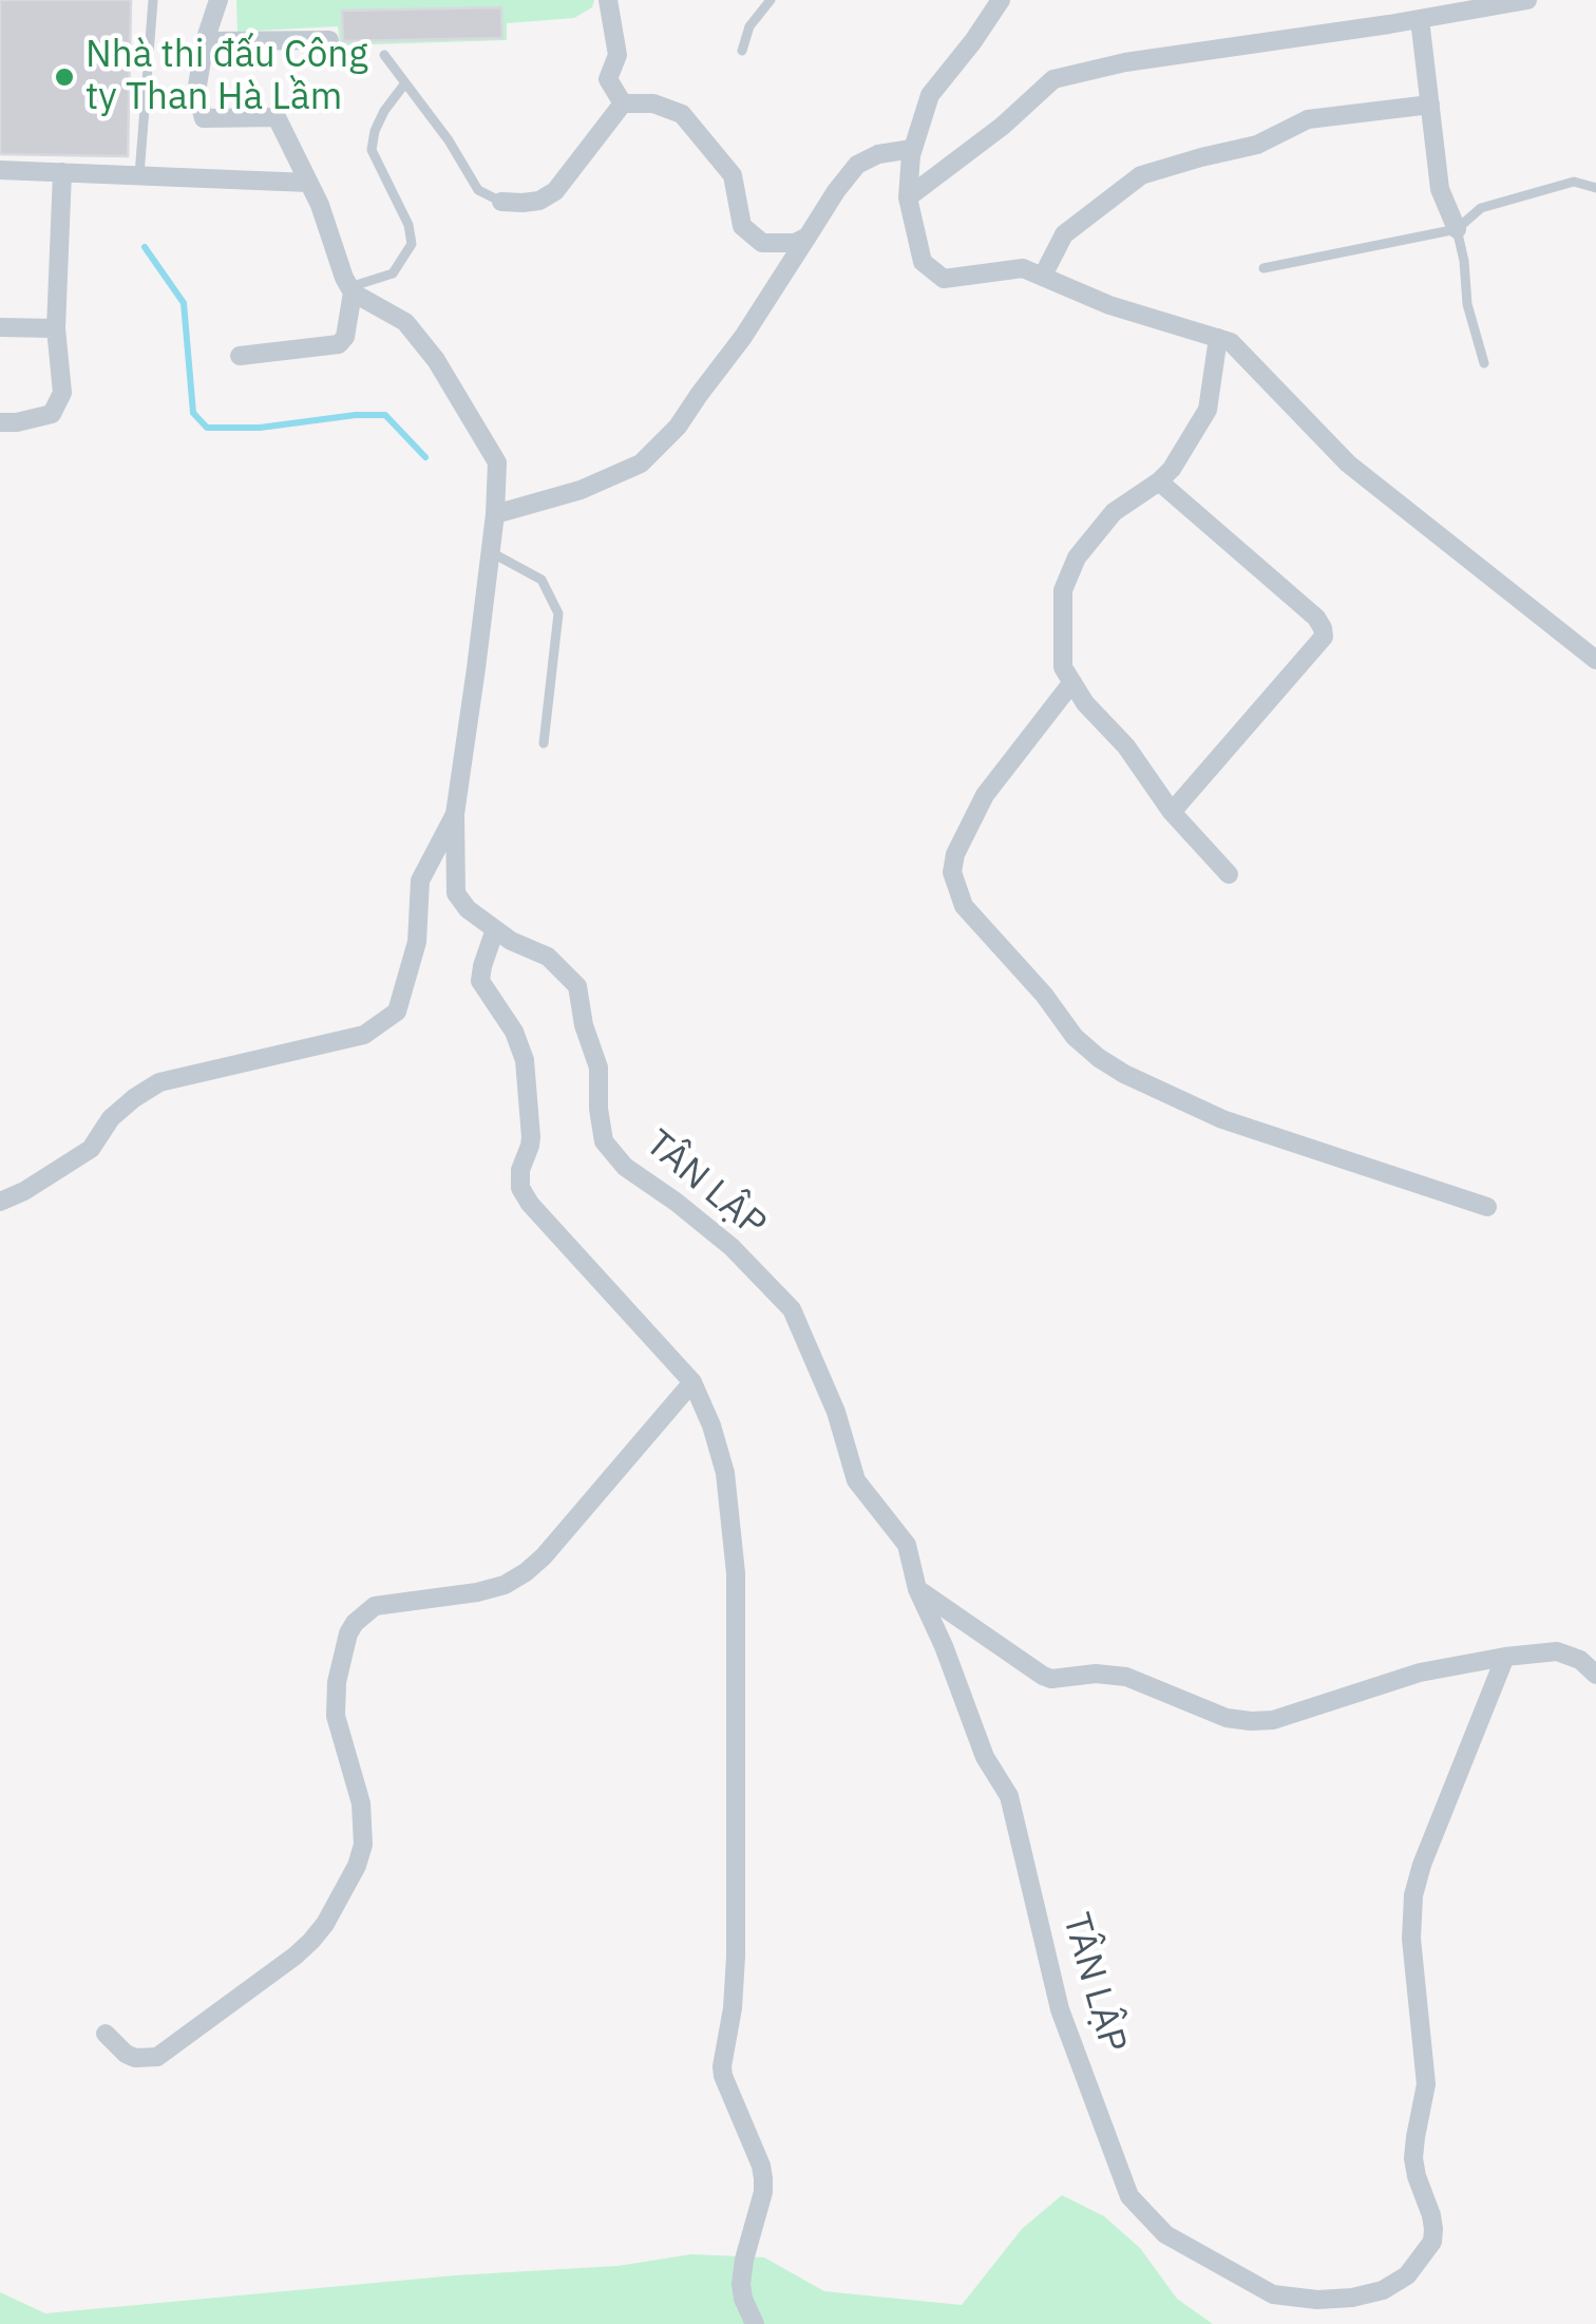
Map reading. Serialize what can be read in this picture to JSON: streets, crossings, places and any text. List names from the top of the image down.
{
  "streets": {
    "street": ["TÂN LẬP"]
  },
  "places": ["Nhà thi đấu Công ty Than Hà Lầm"]
}
